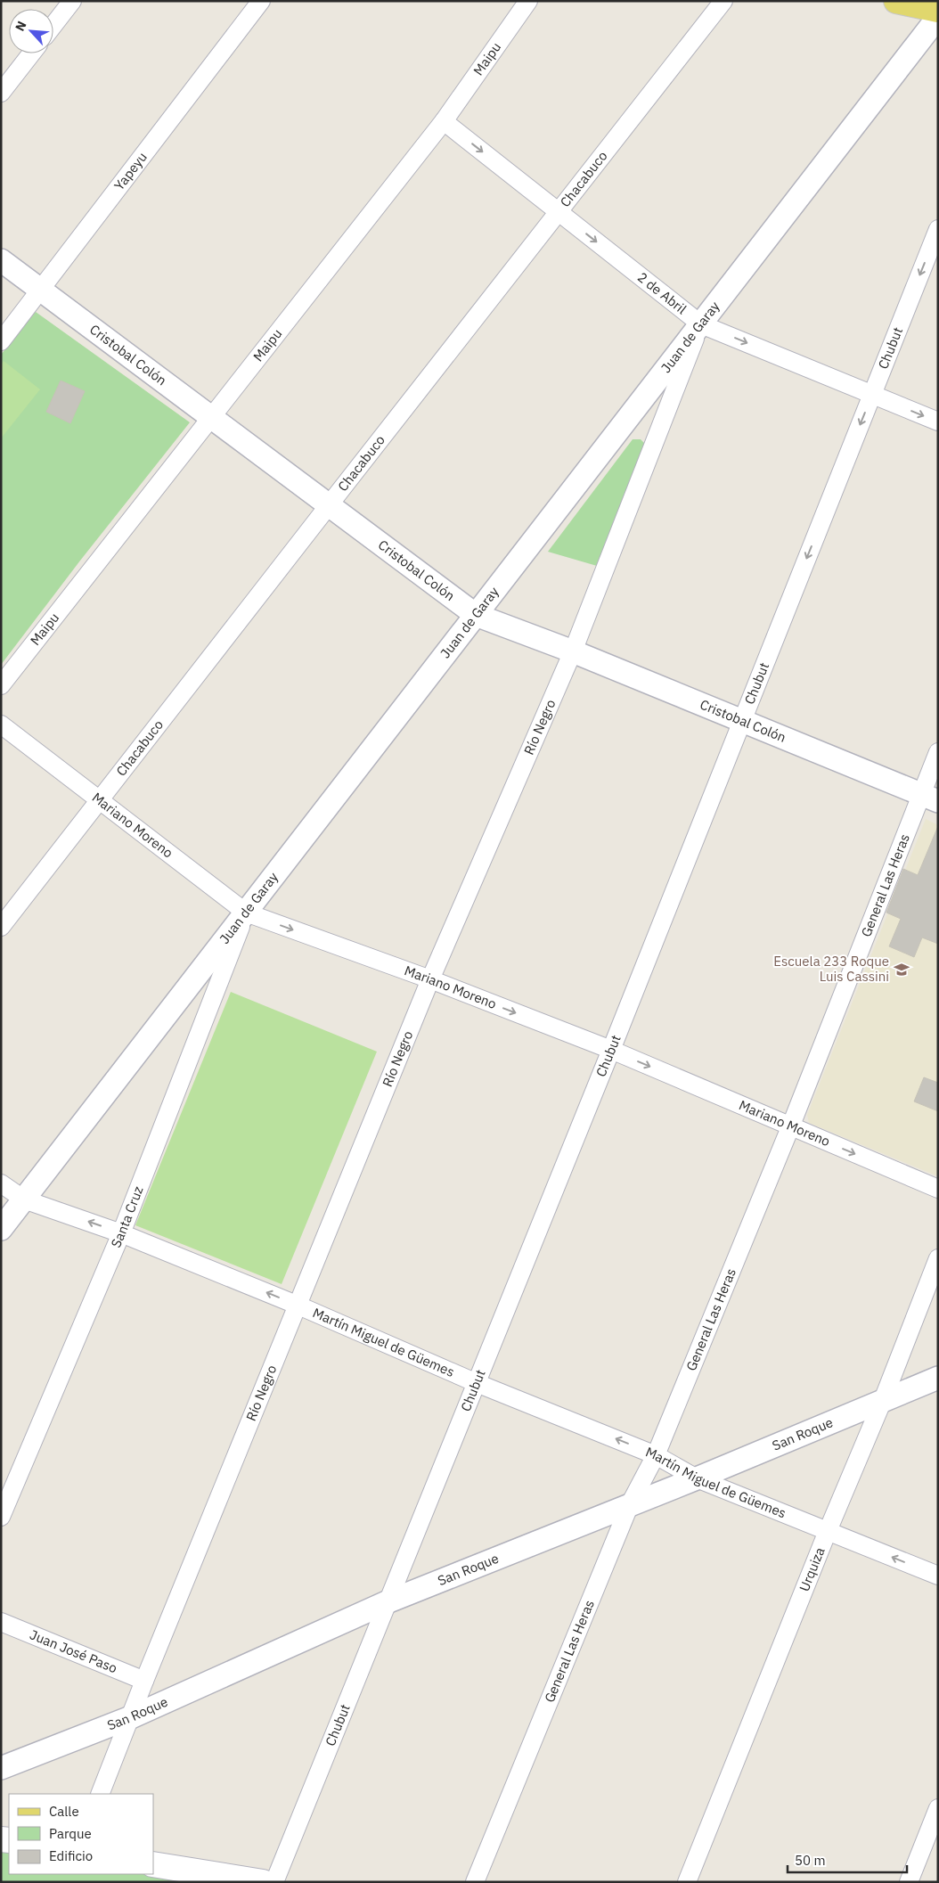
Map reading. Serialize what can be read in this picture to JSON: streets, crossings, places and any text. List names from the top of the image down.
{
  "streets": {
    "street": [
      "Maipu",
      "Yapeyu",
      "Chacabuco",
      "2 de Abril",
      "Juan de Garay",
      "Chubut",
      "Cristobal Colón",
      "Río Negro",
      "Mariano Moreno",
      "General Las Heras",
      "Santa Cruz",
      "Martín Miguel de Güemes",
      "San Roque",
      "Urquiza",
      "Juan José Paso"
    ]
  },
  "crossings": [
    ["Maipu", "2 de Abril"],
    ["Maipu", "Cristobal Colón"],
    ["Yapeyu", "Cristobal Colón"],
    ["Chacabuco", "2 de Abril"],
    ["Chacabuco", "Cristobal Colón"],
    ["Chacabuco", "Mariano Moreno"],
    ["2 de Abril", "Juan de Garay"],
    ["2 de Abril", "Chubut"],
    ["2 de Abril", "Río Negro"],
    ["Juan de Garay", "Cristobal Colón"],
    ["Juan de Garay", "Río Negro"],
    ["Juan de Garay", "Mariano Moreno"],
    ["Juan de Garay", "Santa Cruz"],
    ["Juan de Garay", "Martín Miguel de Güemes"],
    ["Chubut", "Cristobal Colón"],
    ["Chubut", "Mariano Moreno"],
    ["Chubut", "Martín Miguel de Güemes"],
    ["Chubut", "San Roque"],
    ["Cristobal Colón", "Río Negro"],
    ["Cristobal Colón", "General Las Heras"],
    ["Río Negro", "Mariano Moreno"],
    ["Río Negro", "Martín Miguel de Güemes"],
    ["Río Negro", "San Roque"],
    ["Río Negro", "Juan José Paso"],
    ["Mariano Moreno", "General Las Heras"],
    ["Mariano Moreno", "Santa Cruz"],
    ["General Las Heras", "Martín Miguel de Güemes"],
    ["General Las Heras", "San Roque"],
    ["Santa Cruz", "Martín Miguel de Güemes"],
    ["Martín Miguel de Güemes", "San Roque"],
    ["Martín Miguel de Güemes", "Urquiza"],
    ["San Roque", "Urquiza"]
  ],
  "one_way": ["2 de Abril", "Mariano Moreno", "Martín Miguel de Güemes"],
  "places": {
    "school or university": ["Escuela 233 Roque Luis Cassini"]
  },
  "legend": ["Calle", "Parque", "Edificio"],
  "scale_bar": "50 m",
  "north": "top left"
}
